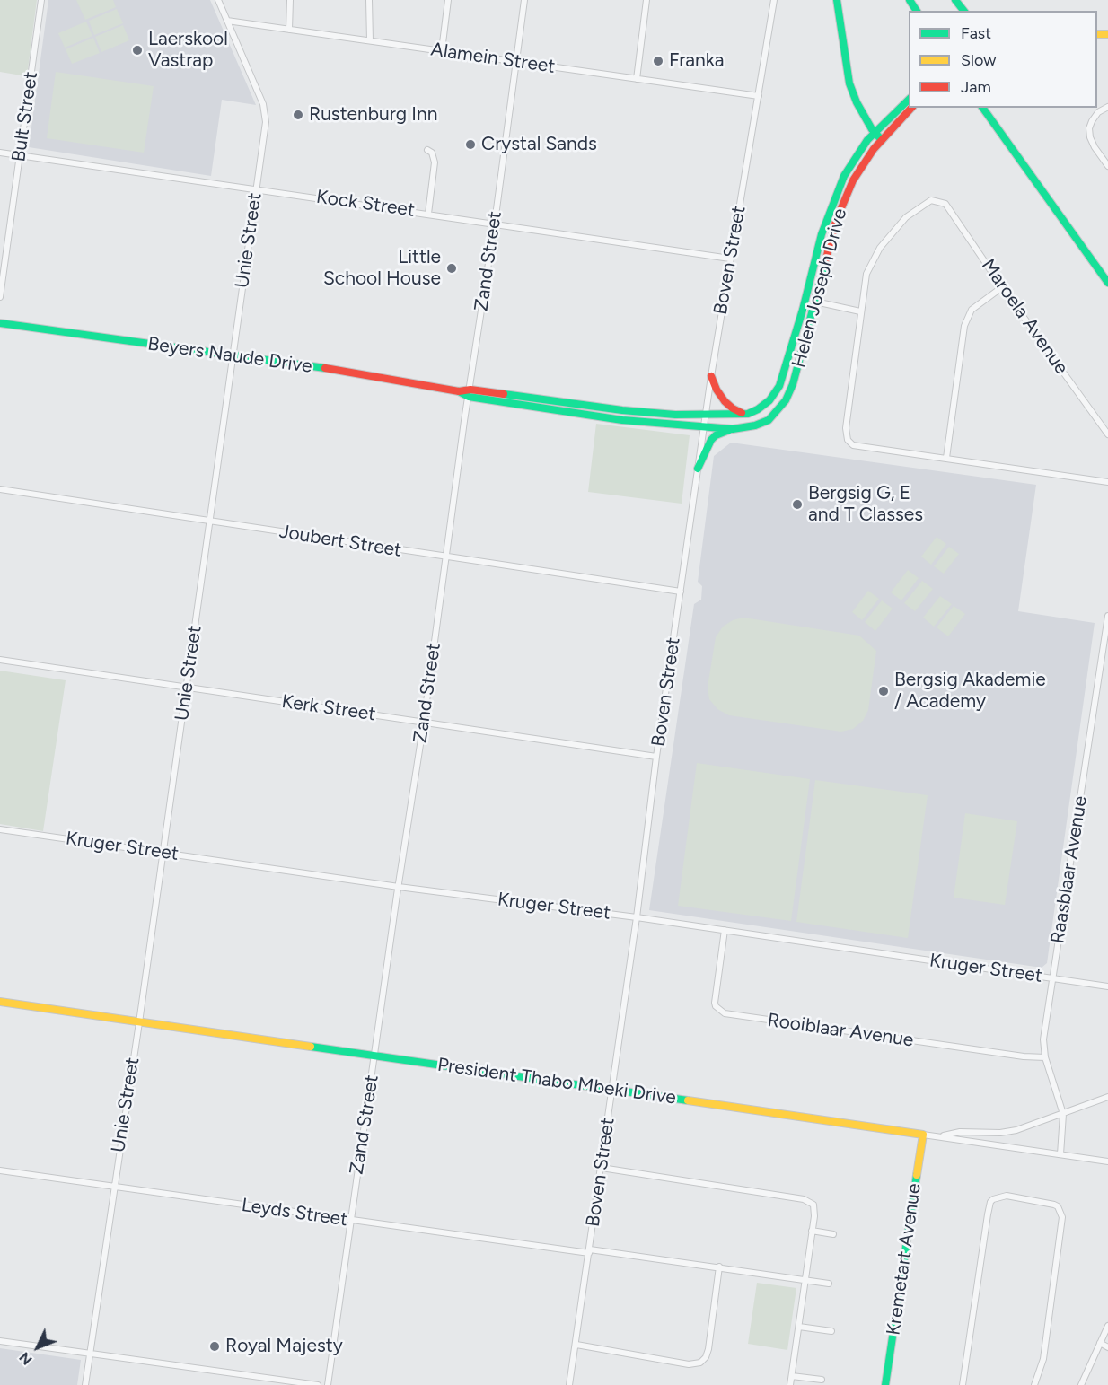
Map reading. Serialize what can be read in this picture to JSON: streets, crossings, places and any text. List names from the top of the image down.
{
  "streets": {
    "main road": [
      "Helen Joseph Drive",
      "Beyers Naude Drive",
      "President Thabo Mbeki Drive",
      "Kremetart Avenue"
    ],
    "street": [
      "Alamein Street",
      "Bult Street",
      "Kock Street",
      "Unie Street",
      "Boven Street",
      "Zand Street",
      "Maroela Avenue",
      "Joubert Street",
      "Kerk Street",
      "Kruger Street",
      "Raasblaar Avenue",
      "Rooiblaar Avenue",
      "Leyds Street"
    ]
  },
  "crossings": [
    ["Alamein Street", "Unie Street"],
    ["Alamein Street", "Boven Street"],
    ["Alamein Street", "Zand Street"],
    ["Bult Street", "Kock Street"],
    ["Kock Street", "Unie Street"],
    ["Kock Street", "Boven Street"],
    ["Kock Street", "Zand Street"],
    ["Unie Street", "Beyers Naude Drive"],
    ["Unie Street", "Joubert Street"],
    ["Unie Street", "Kerk Street"],
    ["Unie Street", "Kruger Street"],
    ["Unie Street", "President Thabo Mbeki Drive"],
    ["Unie Street", "Leyds Street"],
    ["Boven Street", "Helen Joseph Drive"],
    ["Boven Street", "Beyers Naude Drive"],
    ["Boven Street", "Joubert Street"],
    ["Boven Street", "Kerk Street"],
    ["Boven Street", "Kruger Street"],
    ["Boven Street", "President Thabo Mbeki Drive"],
    ["Boven Street", "Leyds Street"],
    ["Zand Street", "Beyers Naude Drive"],
    ["Zand Street", "Joubert Street"],
    ["Zand Street", "Kerk Street"],
    ["Zand Street", "Kruger Street"],
    ["Zand Street", "President Thabo Mbeki Drive"],
    ["Zand Street", "Leyds Street"],
    ["Helen Joseph Drive", "Beyers Naude Drive"],
    ["Kruger Street", "Raasblaar Avenue"],
    ["Kruger Street", "Rooiblaar Avenue"],
    ["Raasblaar Avenue", "Rooiblaar Avenue"],
    ["Raasblaar Avenue", "President Thabo Mbeki Drive"],
    ["President Thabo Mbeki Drive", "Kremetart Avenue"]
  ],
  "places": [
    "Laerskool Vastrap",
    "Franka",
    "Rustenburg Inn",
    "Crystal Sands",
    "Little School House",
    "Bergsig G, E and T Classes",
    "Bergsig Akademie / Academy",
    "Royal Majesty"
  ],
  "legend": ["Fast", "Slow", "Jam"],
  "north": "bottom left"
}
